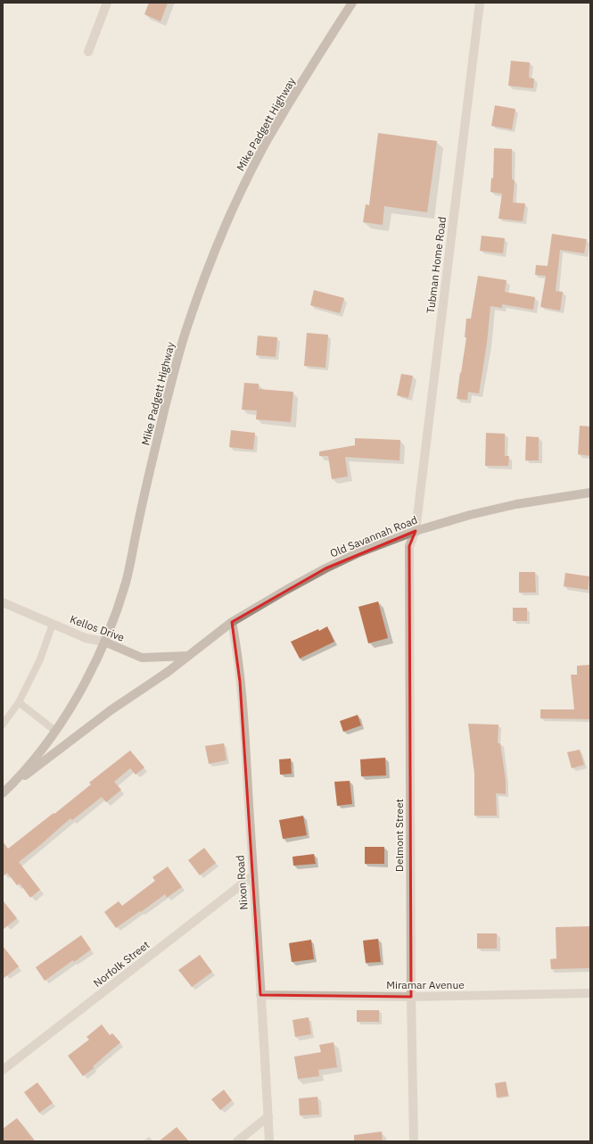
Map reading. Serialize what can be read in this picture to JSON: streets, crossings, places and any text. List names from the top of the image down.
{
  "streets": {
    "main road": ["Mike Padgett Highway", "Old Savannah Road", "Kellos Drive"],
    "street": [
      "Tubman Home Road",
      "Delmont Street",
      "Nixon Road",
      "Norfolk Street",
      "Miramar Avenue"
    ]
  },
  "crossings": [
    ["Mike Padgett Highway", "Old Savannah Road"],
    ["Mike Padgett Highway", "Kellos Drive"],
    ["Tubman Home Road", "Old Savannah Road"],
    ["Tubman Home Road", "Delmont Street"],
    ["Old Savannah Road", "Kellos Drive"],
    ["Old Savannah Road", "Delmont Street"],
    ["Old Savannah Road", "Nixon Road"],
    ["Delmont Street", "Miramar Avenue"],
    ["Nixon Road", "Norfolk Street"],
    ["Nixon Road", "Miramar Avenue"]
  ]
}
